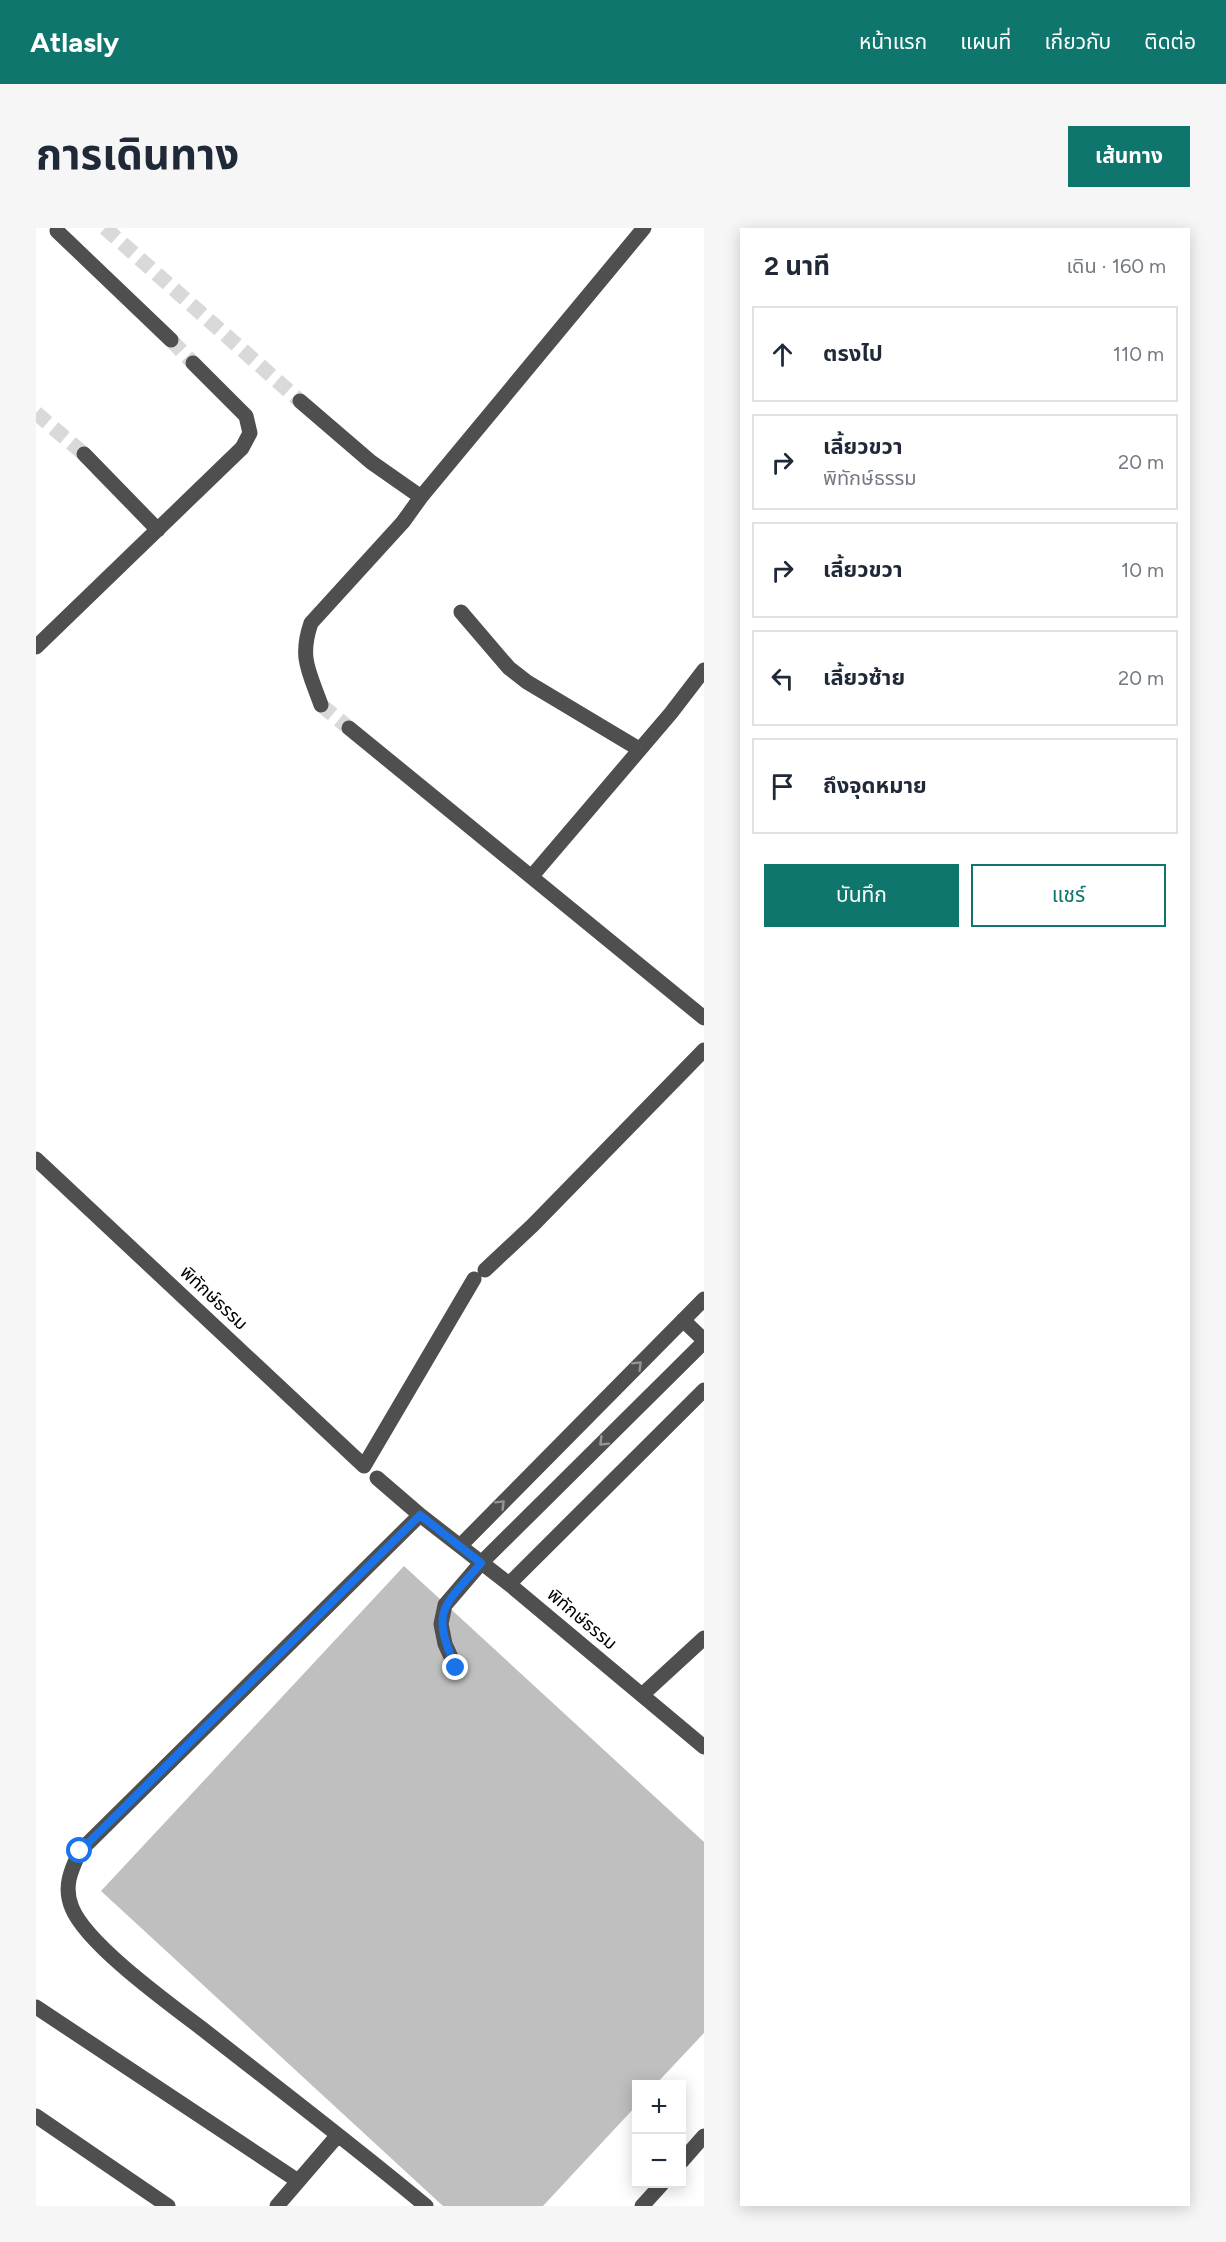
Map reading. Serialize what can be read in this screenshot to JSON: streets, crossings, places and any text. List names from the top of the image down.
{
  "streets": {
    "street": ["พิทักษ์ธรรม"]
  },
  "page": {
    "header": "Atlasly",
    "nav": [
      "หน้าแรก",
      "แผนที่",
      "เกี่ยวกับ",
      "ติดต่อ"
    ],
    "title": "การเดินทาง",
    "buttons": [
      "เส้นทาง",
      ["บันทึก", "แชร์"]
    ],
    "heading": ["2 นาที", "เดิน · 160 m"],
    "list": [
      ["ตรงไป", "110 m"],
      ["เลี้ยวขวา", "พิทักษ์ธรรม", "20 m"],
      ["เลี้ยวขวา", "10 m"],
      ["เลี้ยวซ้าย", "20 m"],
      "ถึงจุดหมาย"
    ],
    "map_buttons": ["+", "−"]
  }
}
